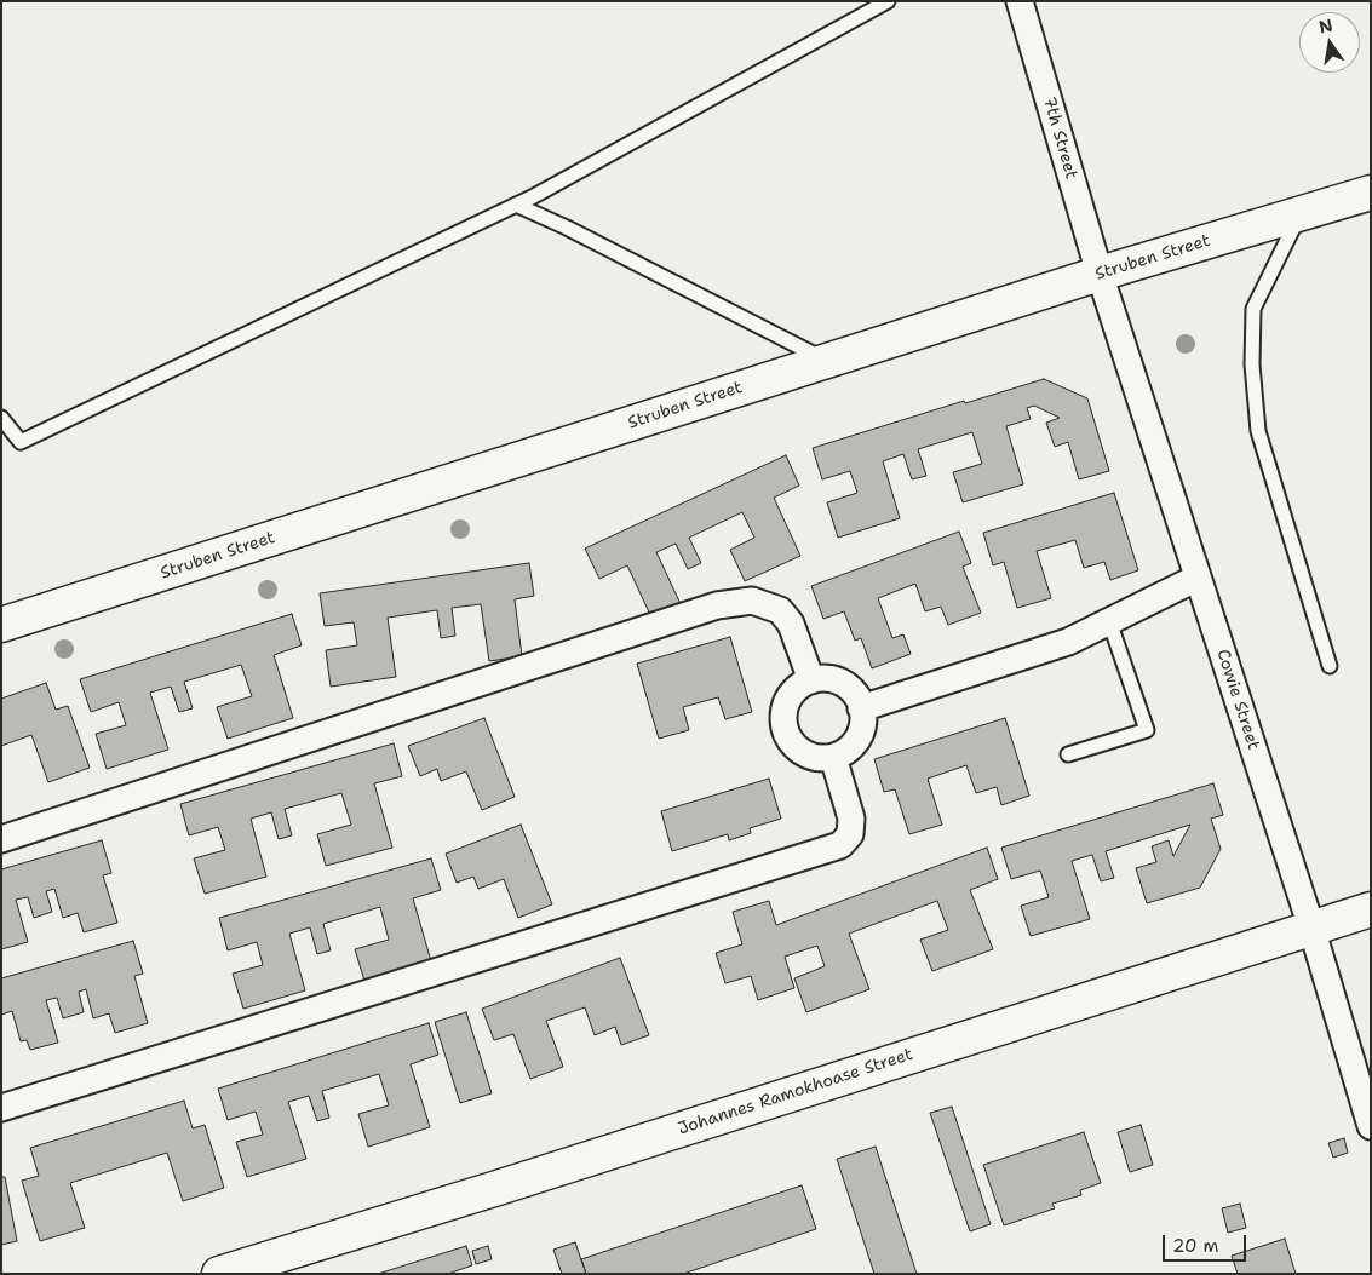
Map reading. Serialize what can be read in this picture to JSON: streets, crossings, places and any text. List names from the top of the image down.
{
  "streets": {
    "main road": ["Struben Street", "Johannes Ramokhoase Street"],
    "street": ["7th Street", "Cowie Street"]
  },
  "crossings": [
    ["7th Street", "Struben Street"],
    ["7th Street", "Cowie Street"],
    ["Struben Street", "Cowie Street"],
    ["Cowie Street", "Johannes Ramokhoase Street"]
  ],
  "scale_bar": "20 m",
  "north": "top"
}
